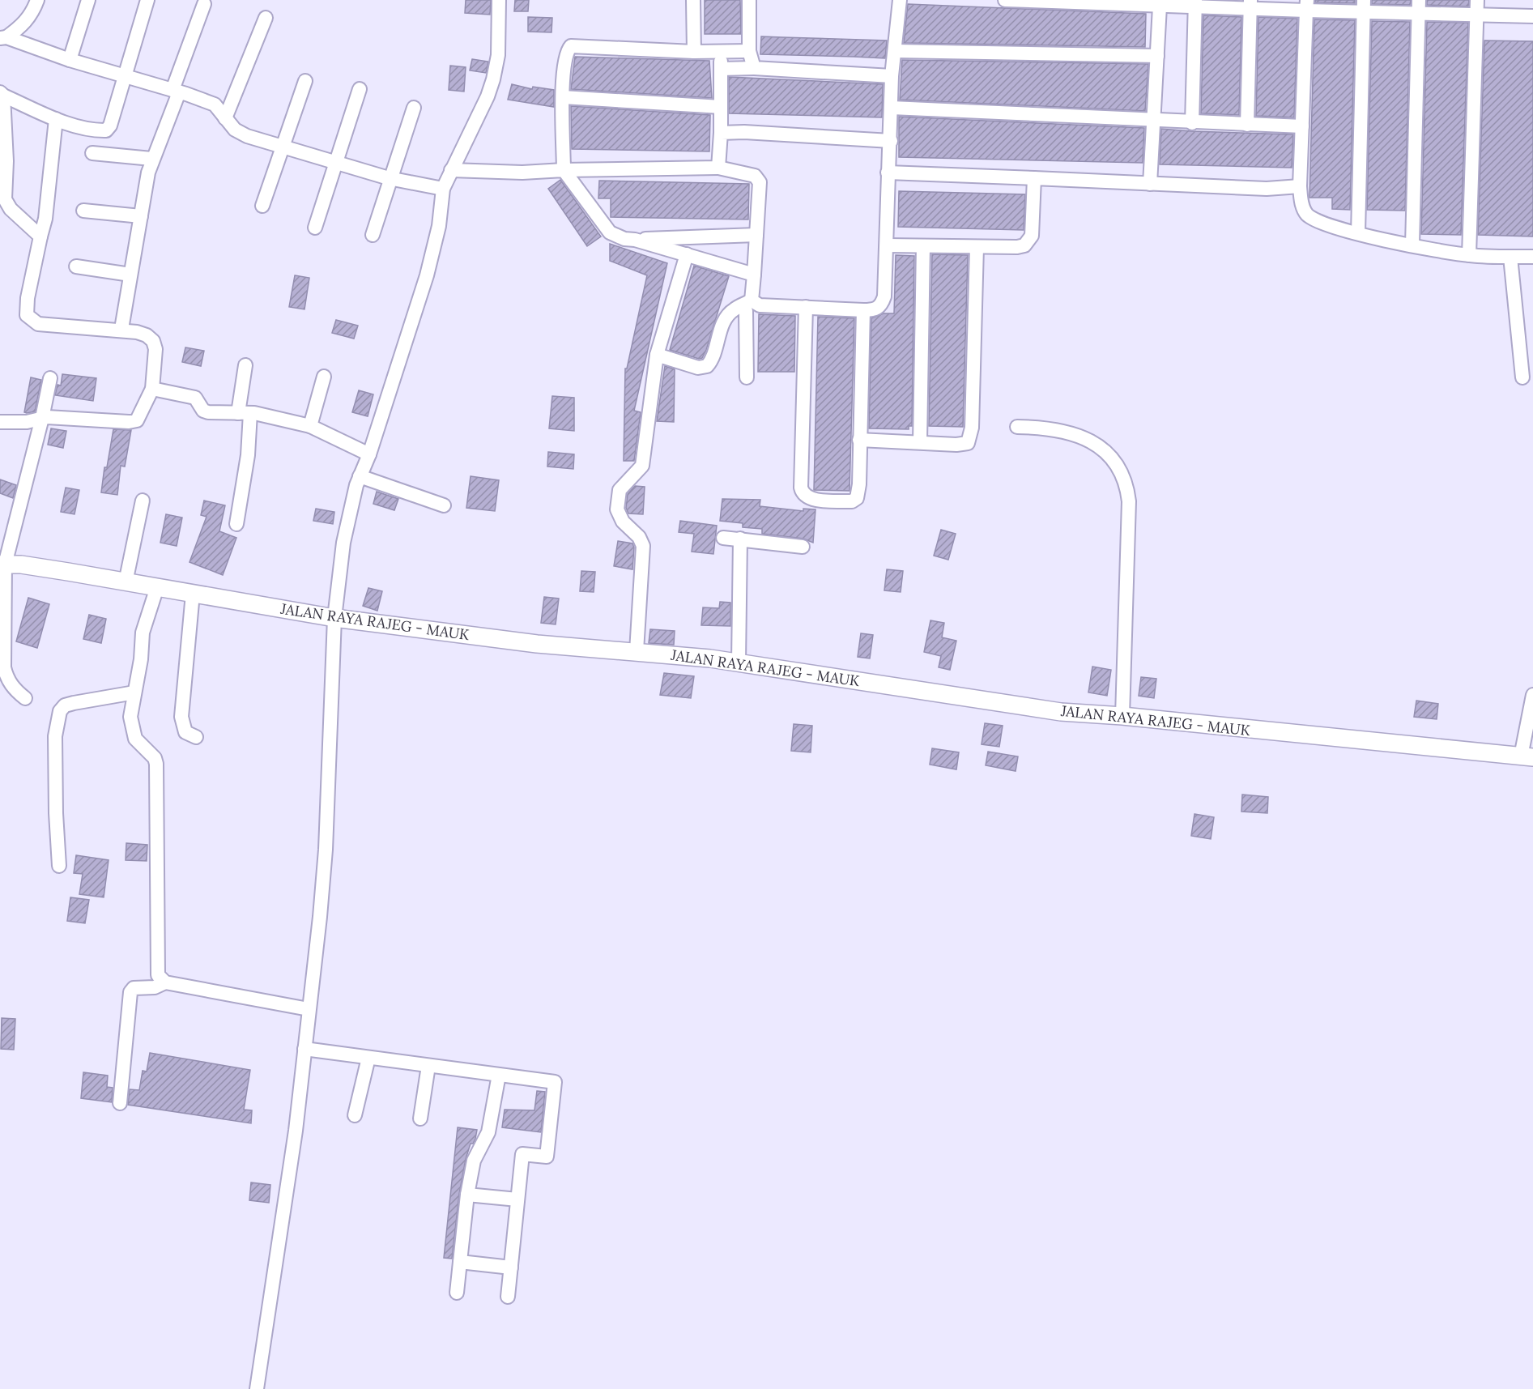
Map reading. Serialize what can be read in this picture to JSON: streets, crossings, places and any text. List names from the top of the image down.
{
  "streets": {
    "main road": ["JALAN RAYA RAJEG - MAUK"]
  }
}
